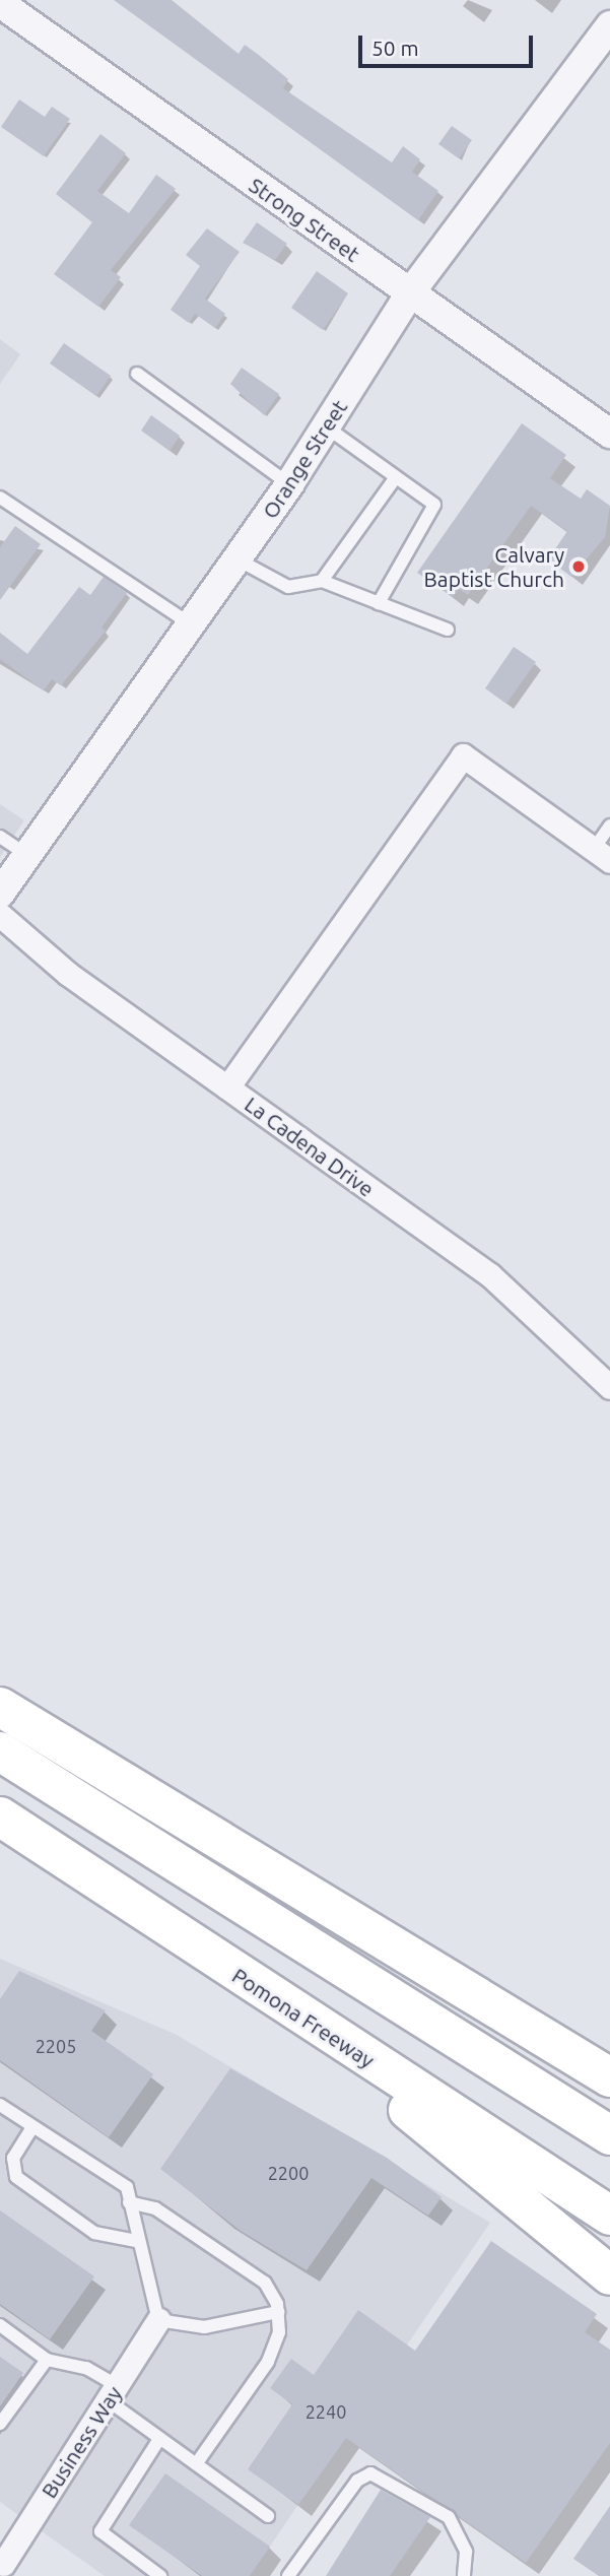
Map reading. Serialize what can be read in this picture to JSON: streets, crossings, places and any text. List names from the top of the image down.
{
  "streets": {
    "highway": ["Pomona Freeway"],
    "street": [
      "Strong Street",
      "Orange Street",
      "La Cadena Drive",
      "Business Way"
    ]
  },
  "crossings": [
    ["Strong Street", "Orange Street"]
  ],
  "places": ["Calvary Baptist Church"],
  "house_numbers": ["2205", "2200", "2240"],
  "scale_bar": "50 m"
}
